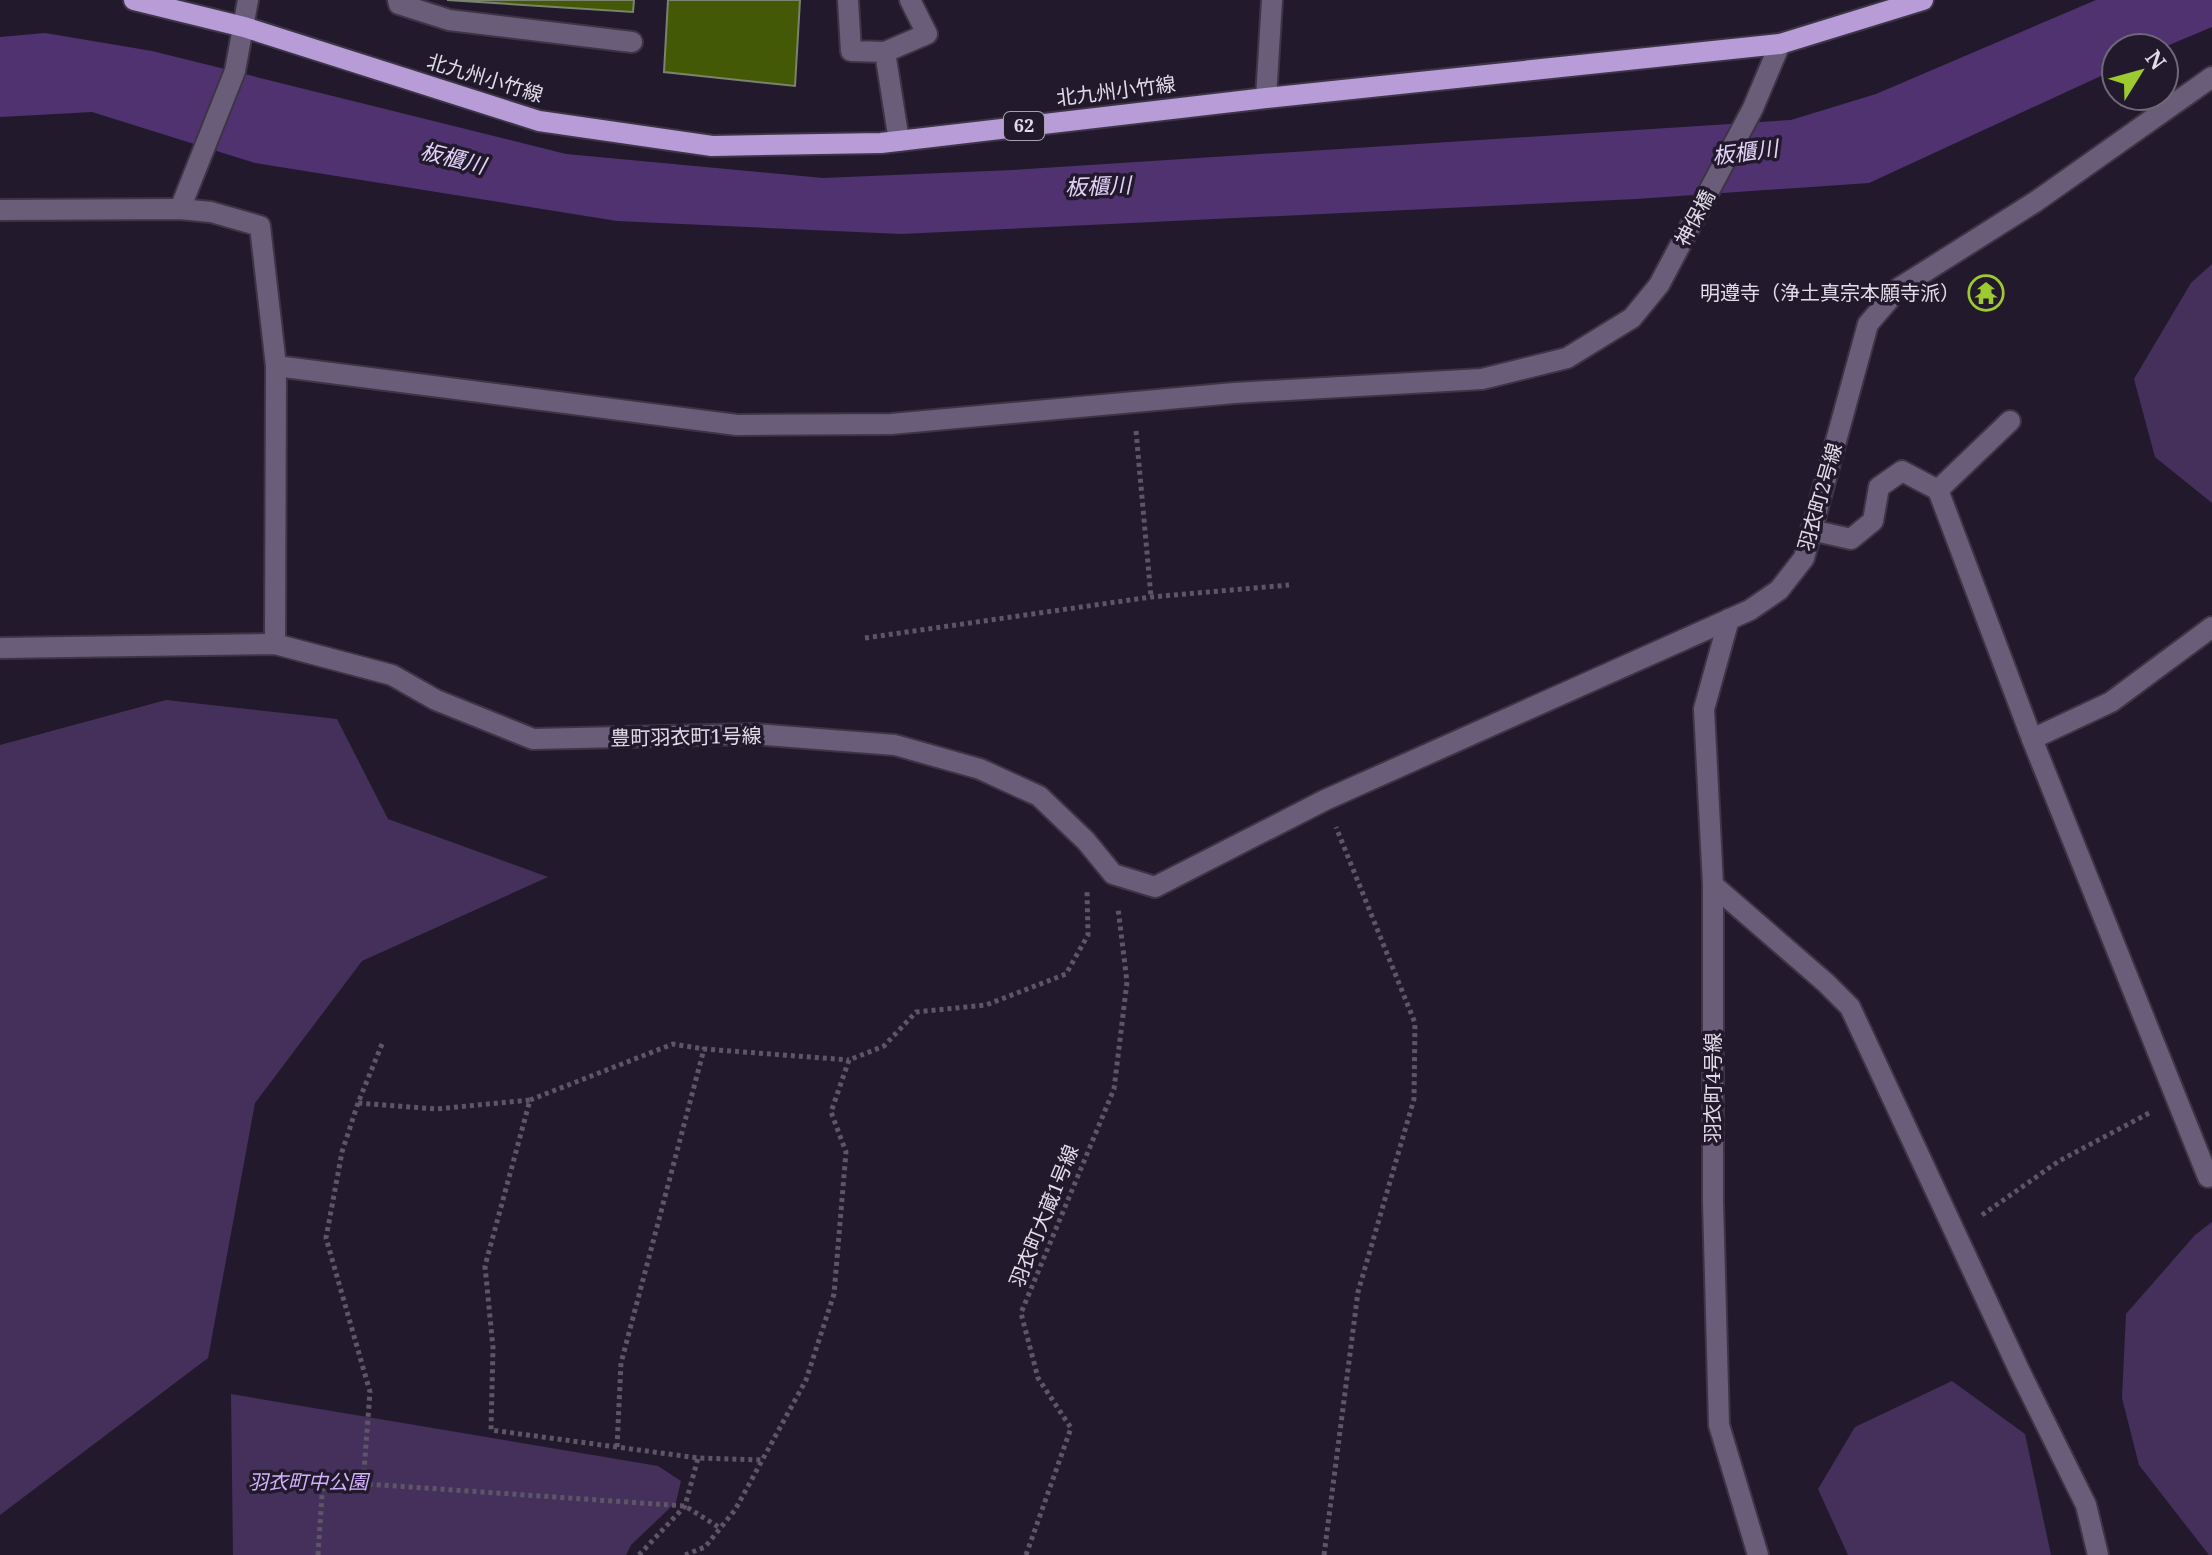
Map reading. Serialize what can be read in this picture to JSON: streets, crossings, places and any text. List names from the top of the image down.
{
  "streets": {
    "main road": ["北九州小竹線", "62"],
    "street": [
      "神保橋",
      "羽衣町2号線",
      "豊町羽衣町1号線",
      "羽衣町4号線"
    ],
    "path": ["羽衣町大蔵1号線"]
  },
  "crossings": [
    ["北九州小竹線", "神保橋"],
    ["羽衣町2号線", "羽衣町4号線"],
    ["豊町羽衣町1号線", "羽衣町大蔵1号線"]
  ],
  "water": ["板櫃川"],
  "parks": ["羽衣町中公園"],
  "places": {
    "temple": ["明遵寺（浄土真宗本願寺派）"]
  },
  "north": "top right"
}
